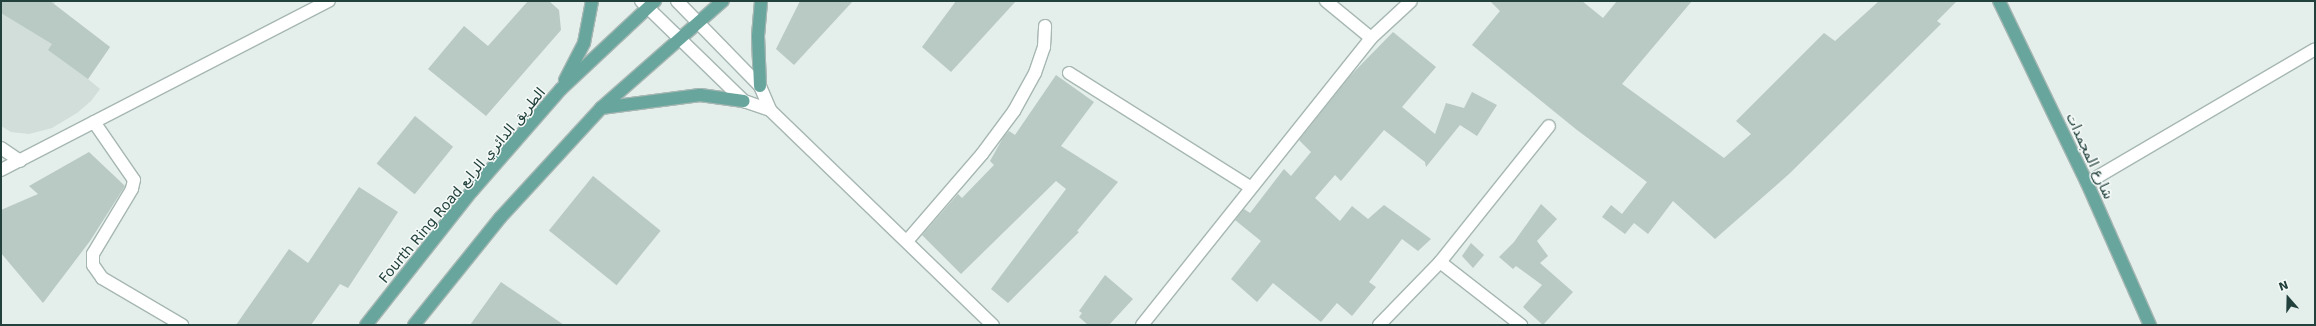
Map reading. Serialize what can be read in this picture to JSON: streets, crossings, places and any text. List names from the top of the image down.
{
  "streets": {
    "main road": ["شارع المجمدات", "Fourth Ring Road الطريق الدائري الرابع"]
  },
  "north": "top"
}
